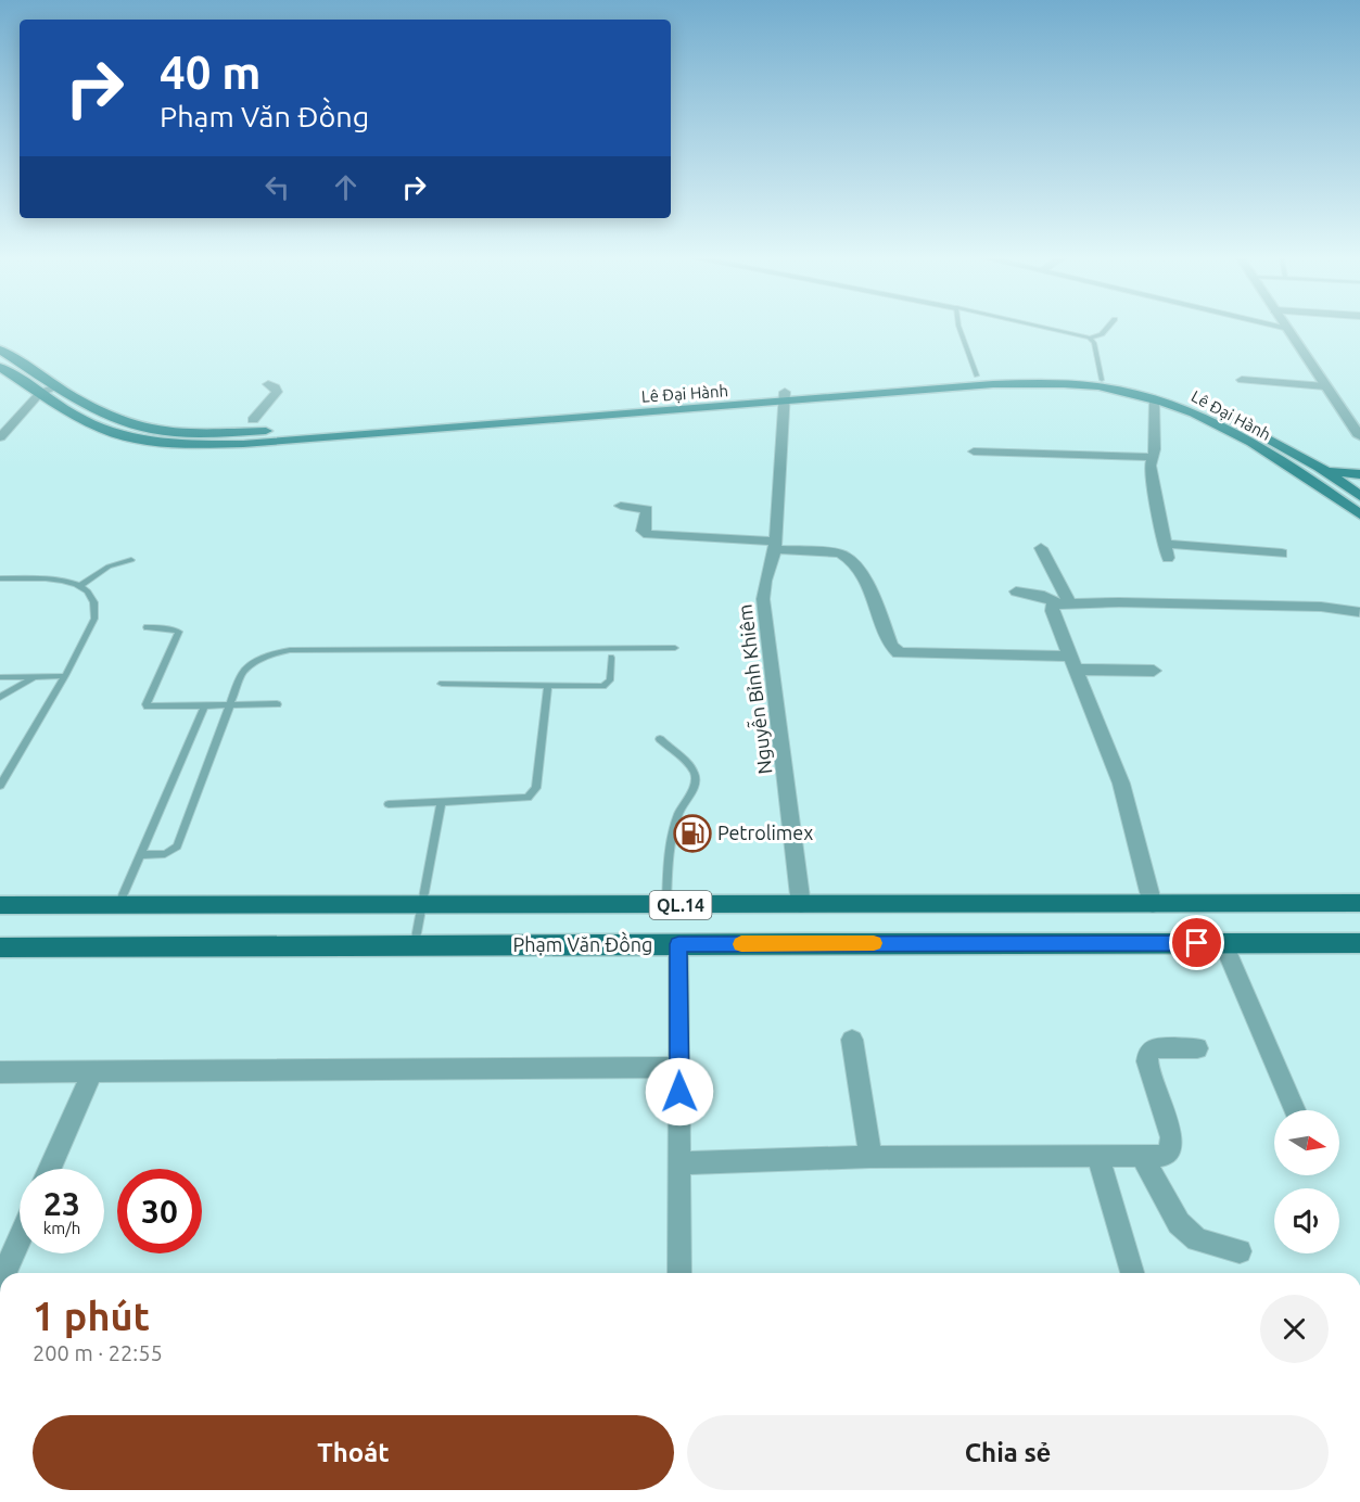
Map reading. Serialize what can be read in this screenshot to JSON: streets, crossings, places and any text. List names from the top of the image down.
{
  "streets": {
    "main road": ["Lê Đại Hành", "QL.14", "Phạm Văn Đồng"],
    "street": ["Nguyễn Bỉnh Khiêm"]
  },
  "crossings": [
    ["Lê Đại Hành", "Nguyễn Bỉnh Khiêm"],
    ["Nguyễn Bỉnh Khiêm", "Phạm Văn Đồng"]
  ],
  "places": {
    "fuel station": ["Petrolimex"]
  },
  "north": "right",
  "page": {
    "turn": ["40 m", "Phạm Văn Đồng"],
    "speed": "23 km/h",
    "limit": "30",
    "heading": ["1 phút", "200 m · 22:55"],
    "buttons": ["Thoát", "Chia sẻ"]
  }
}
